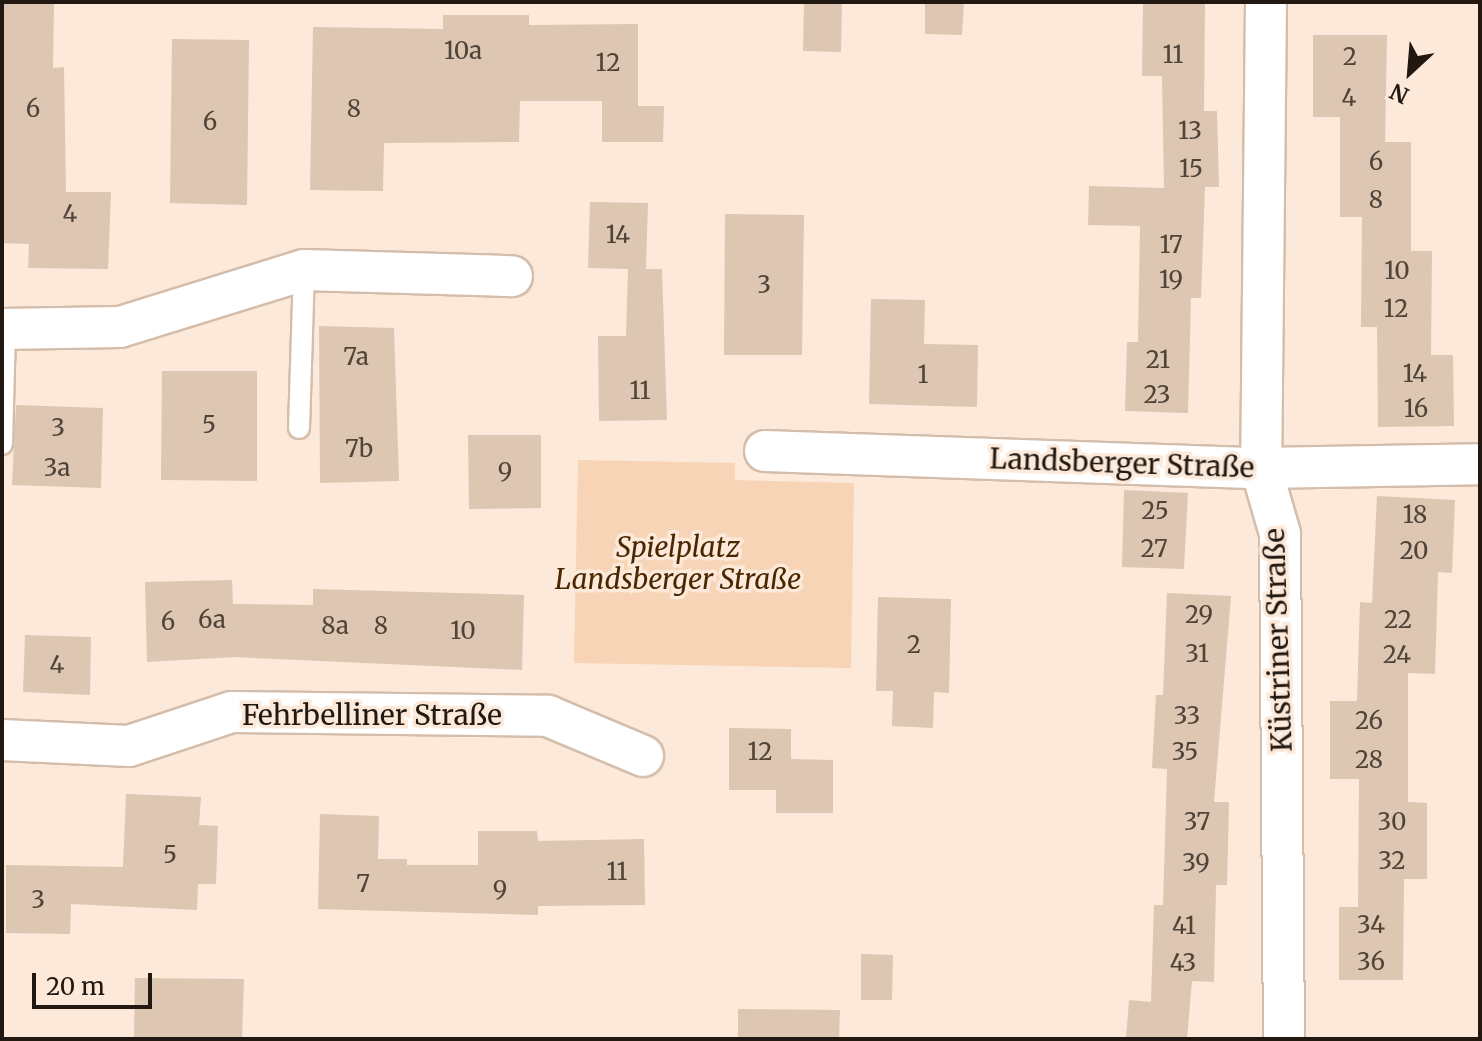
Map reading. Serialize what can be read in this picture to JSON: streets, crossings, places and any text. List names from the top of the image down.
{
  "streets": {
    "street": ["Landsberger Straße", "Küstriner Straße", "Fehrbelliner Straße"]
  },
  "crossings": [
    ["Landsberger Straße", "Küstriner Straße"]
  ],
  "parks": ["Spielplatz Landsberger Straße"],
  "house_numbers": [
    "10a",
    "11",
    "2",
    "12",
    "4",
    "6",
    "8",
    "6",
    "13",
    "6",
    "15",
    "8",
    "4",
    "14",
    "17",
    "10",
    "19",
    "3",
    "12",
    "7a",
    "21",
    "14",
    "1",
    "11",
    "23",
    "16",
    "5",
    "3",
    "7b",
    "3a",
    "9",
    "25",
    "18",
    "27",
    "20",
    "29",
    "6a",
    "22",
    "6",
    "8a",
    "8",
    "10",
    "2",
    "31",
    "24",
    "4",
    "33",
    "26",
    "12",
    "35",
    "28",
    "37",
    "30",
    "5",
    "32",
    "39",
    "11",
    "7",
    "9",
    "3",
    "34",
    "41",
    "36",
    "43"
  ],
  "scale_bar": "20 m",
  "north": "bottom left"
}
